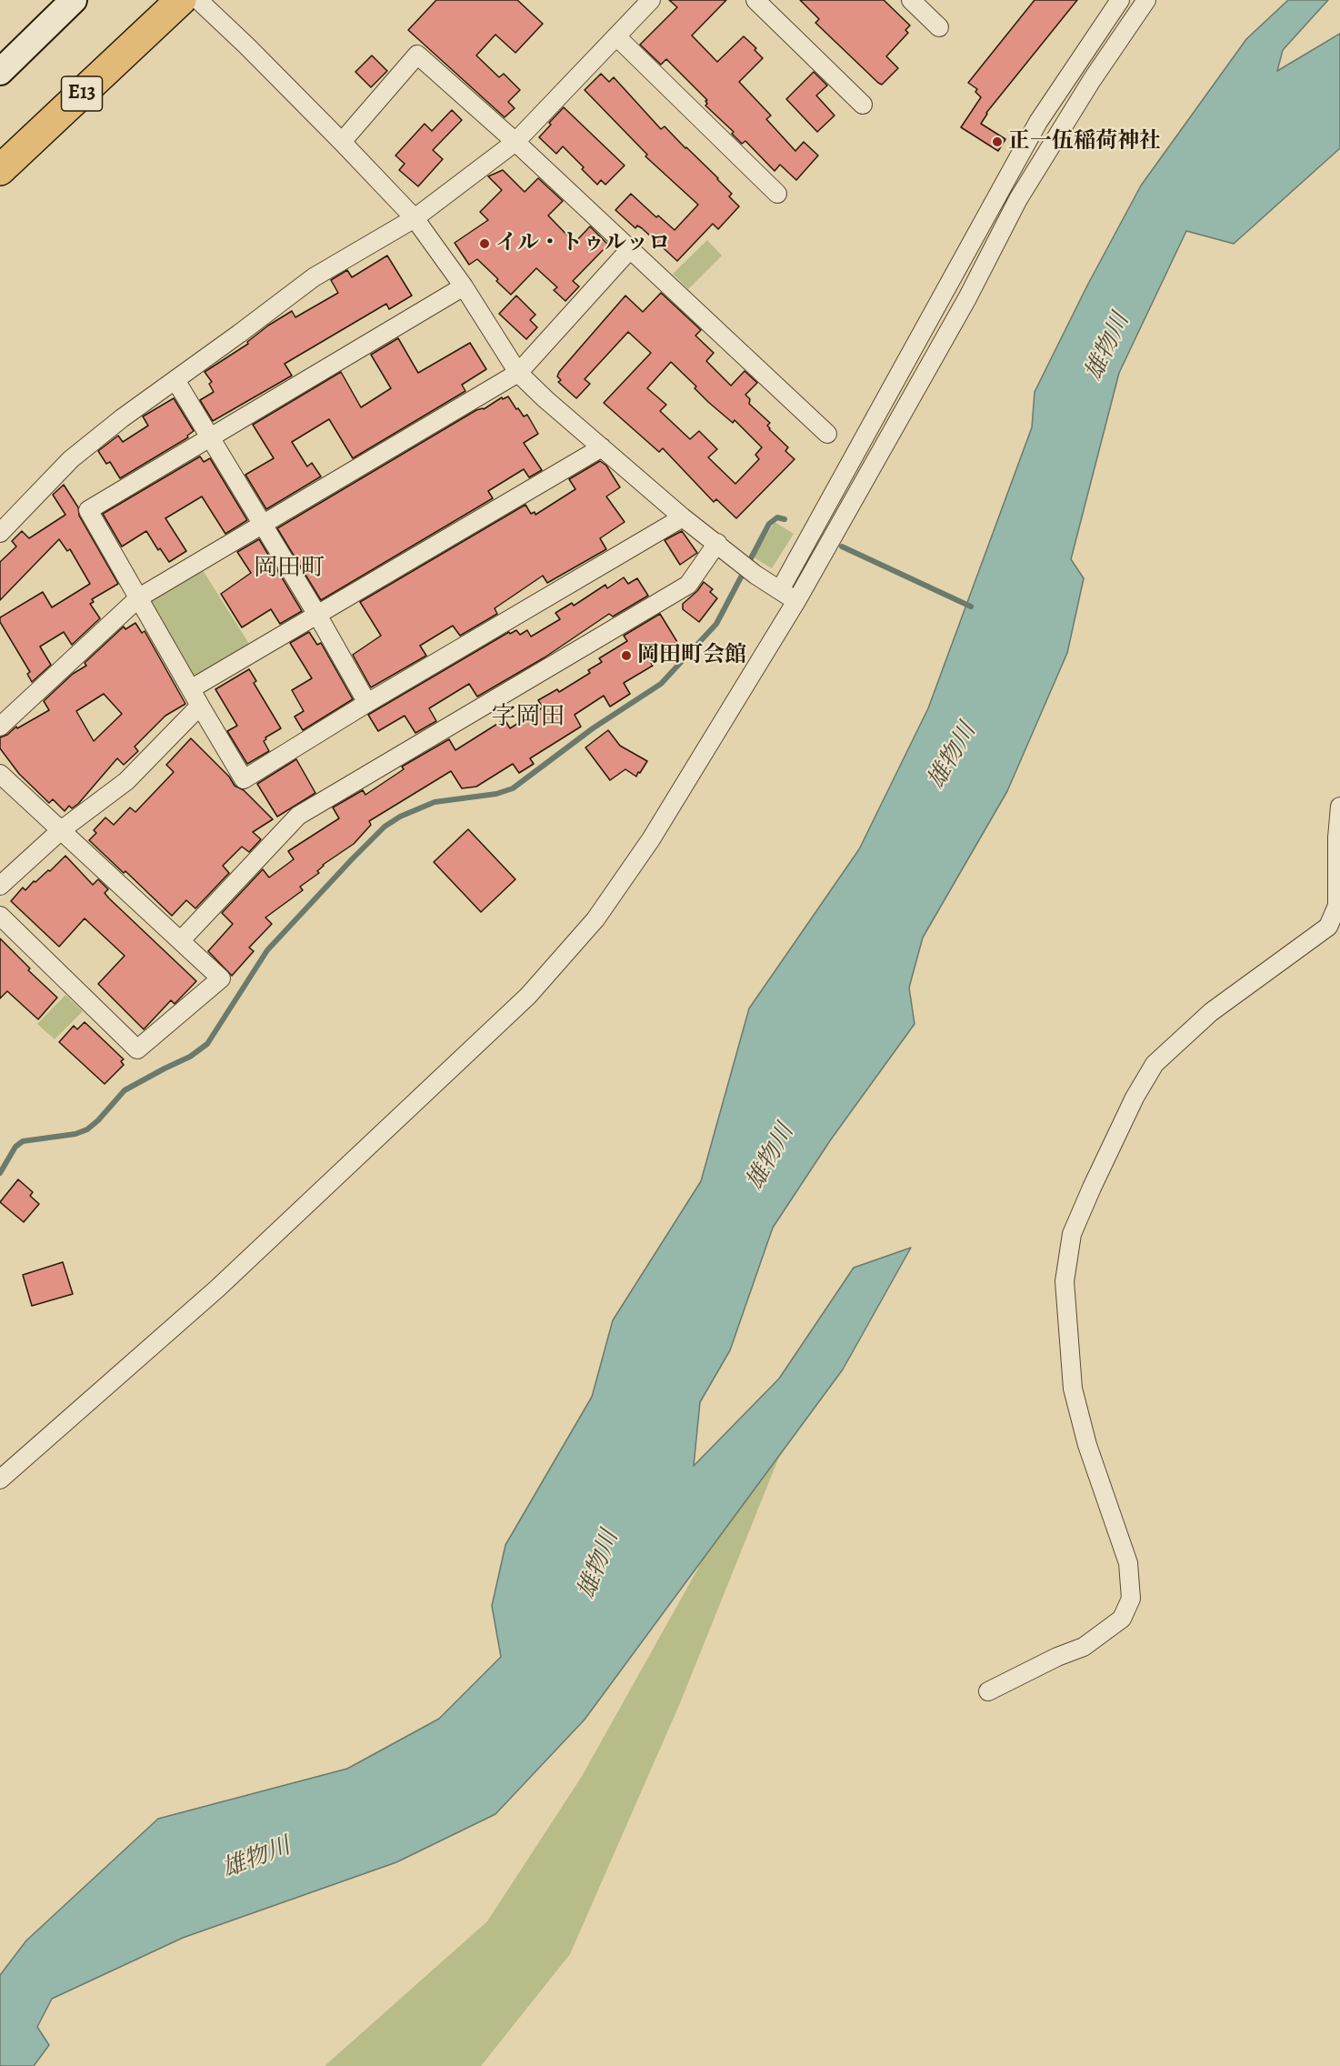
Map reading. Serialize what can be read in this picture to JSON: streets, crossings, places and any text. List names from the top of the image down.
{
  "streets": {
    "highway": ["E13"]
  },
  "districts": ["岡田町", "字岡田"],
  "water": ["雄物川"],
  "places": ["正一伍稲荷神社", "イル・トゥルッロ", "岡田町会館"]
}
